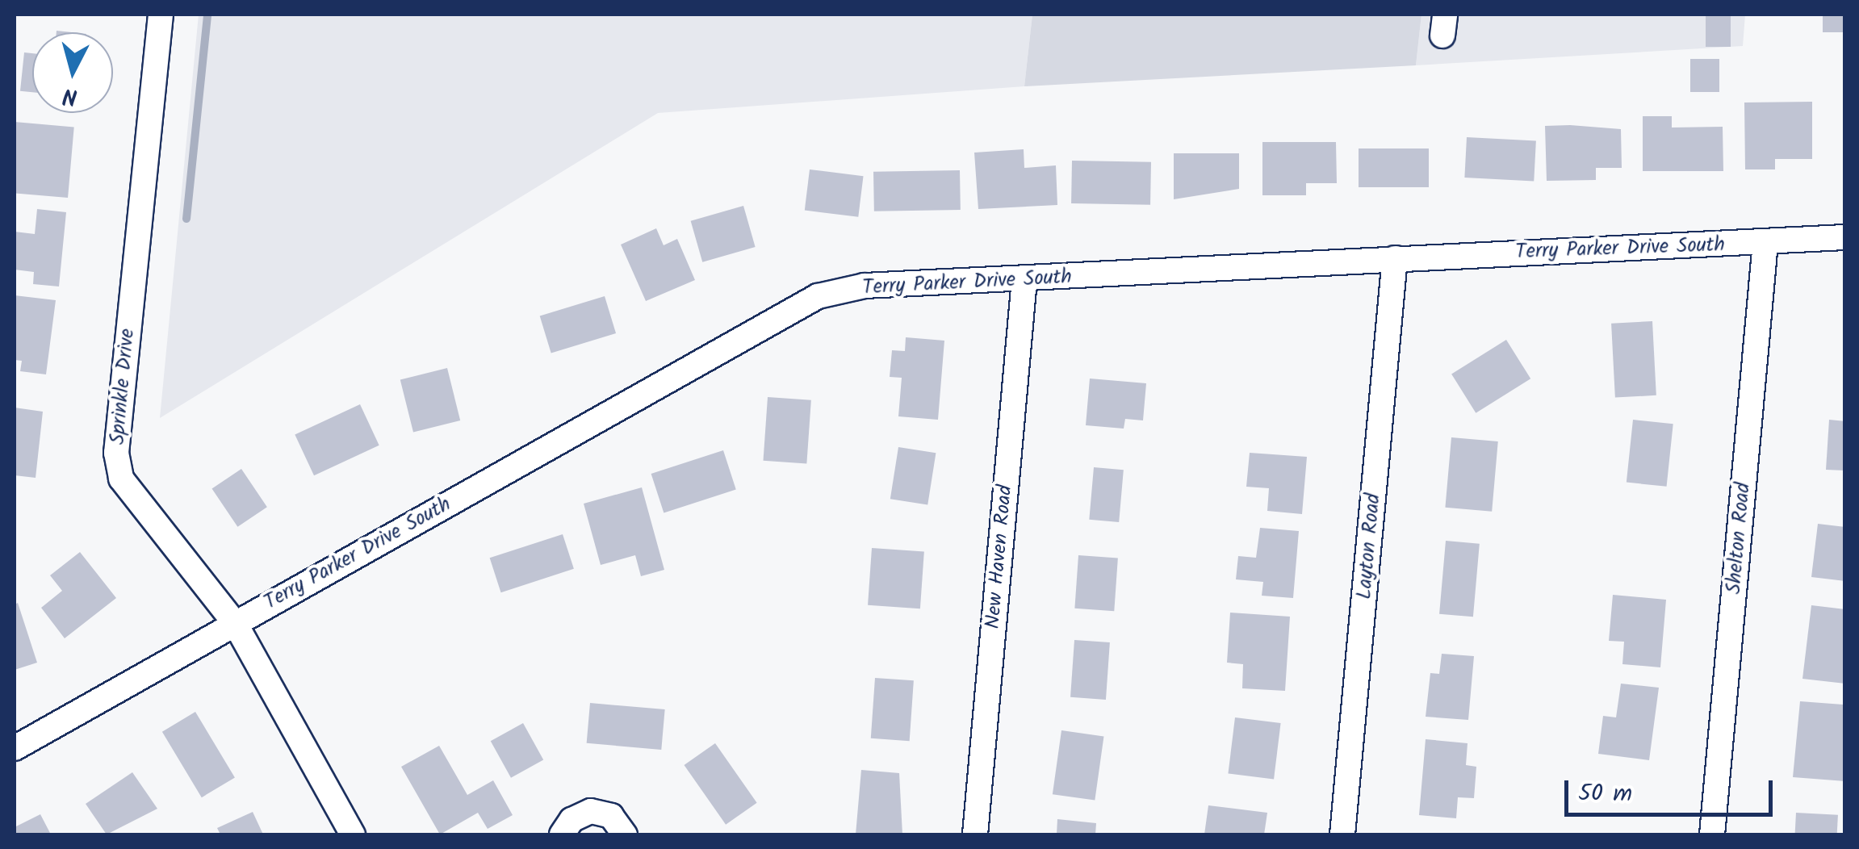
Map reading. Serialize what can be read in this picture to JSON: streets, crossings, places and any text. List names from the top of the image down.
{
  "streets": {
    "street": [
      "Terry Parker Drive South",
      "Sprinkle Drive",
      "Shelton Road",
      "Layton Road",
      "New Haven Road"
    ]
  },
  "crossings": [
    ["Terry Parker Drive South", "Sprinkle Drive"],
    ["Terry Parker Drive South", "Shelton Road"],
    ["Terry Parker Drive South", "Layton Road"],
    ["Terry Parker Drive South", "New Haven Road"]
  ],
  "scale_bar": "50 m",
  "north": "bottom"
}
